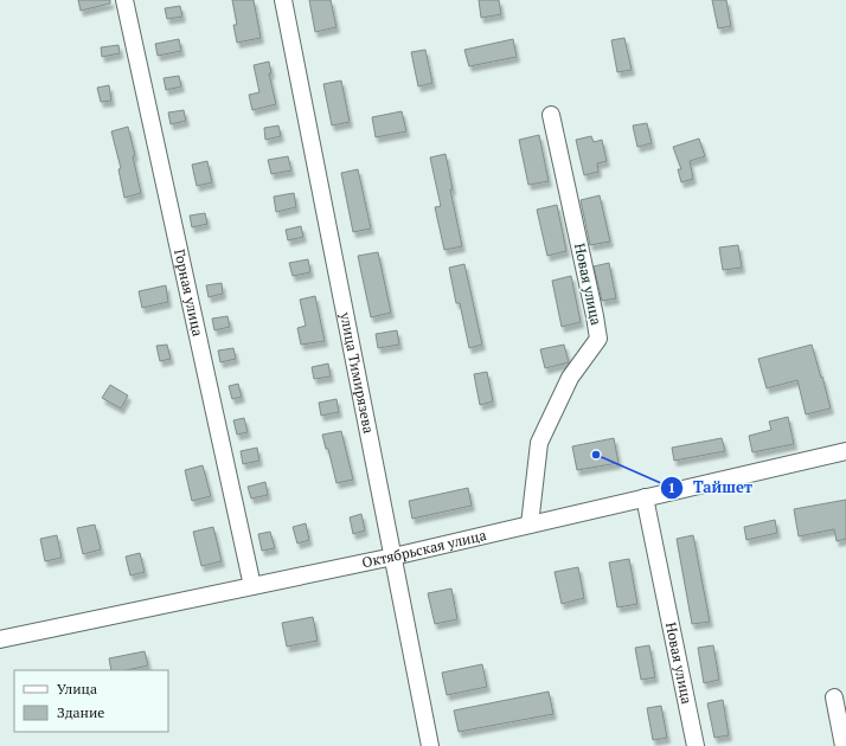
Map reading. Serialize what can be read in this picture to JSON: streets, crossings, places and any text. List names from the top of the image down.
{
  "streets": {
    "street": [
      "Новая улица",
      "Горная улица",
      "улица Тимирязева",
      "Октябрьская улица"
    ]
  },
  "crossings": [
    ["Новая улица", "Октябрьская улица"],
    ["Горная улица", "Октябрьская улица"],
    ["улица Тимирязева", "Октябрьская улица"]
  ],
  "places": ["Тайшет"],
  "legend": ["Улица", "Здание"]
}
